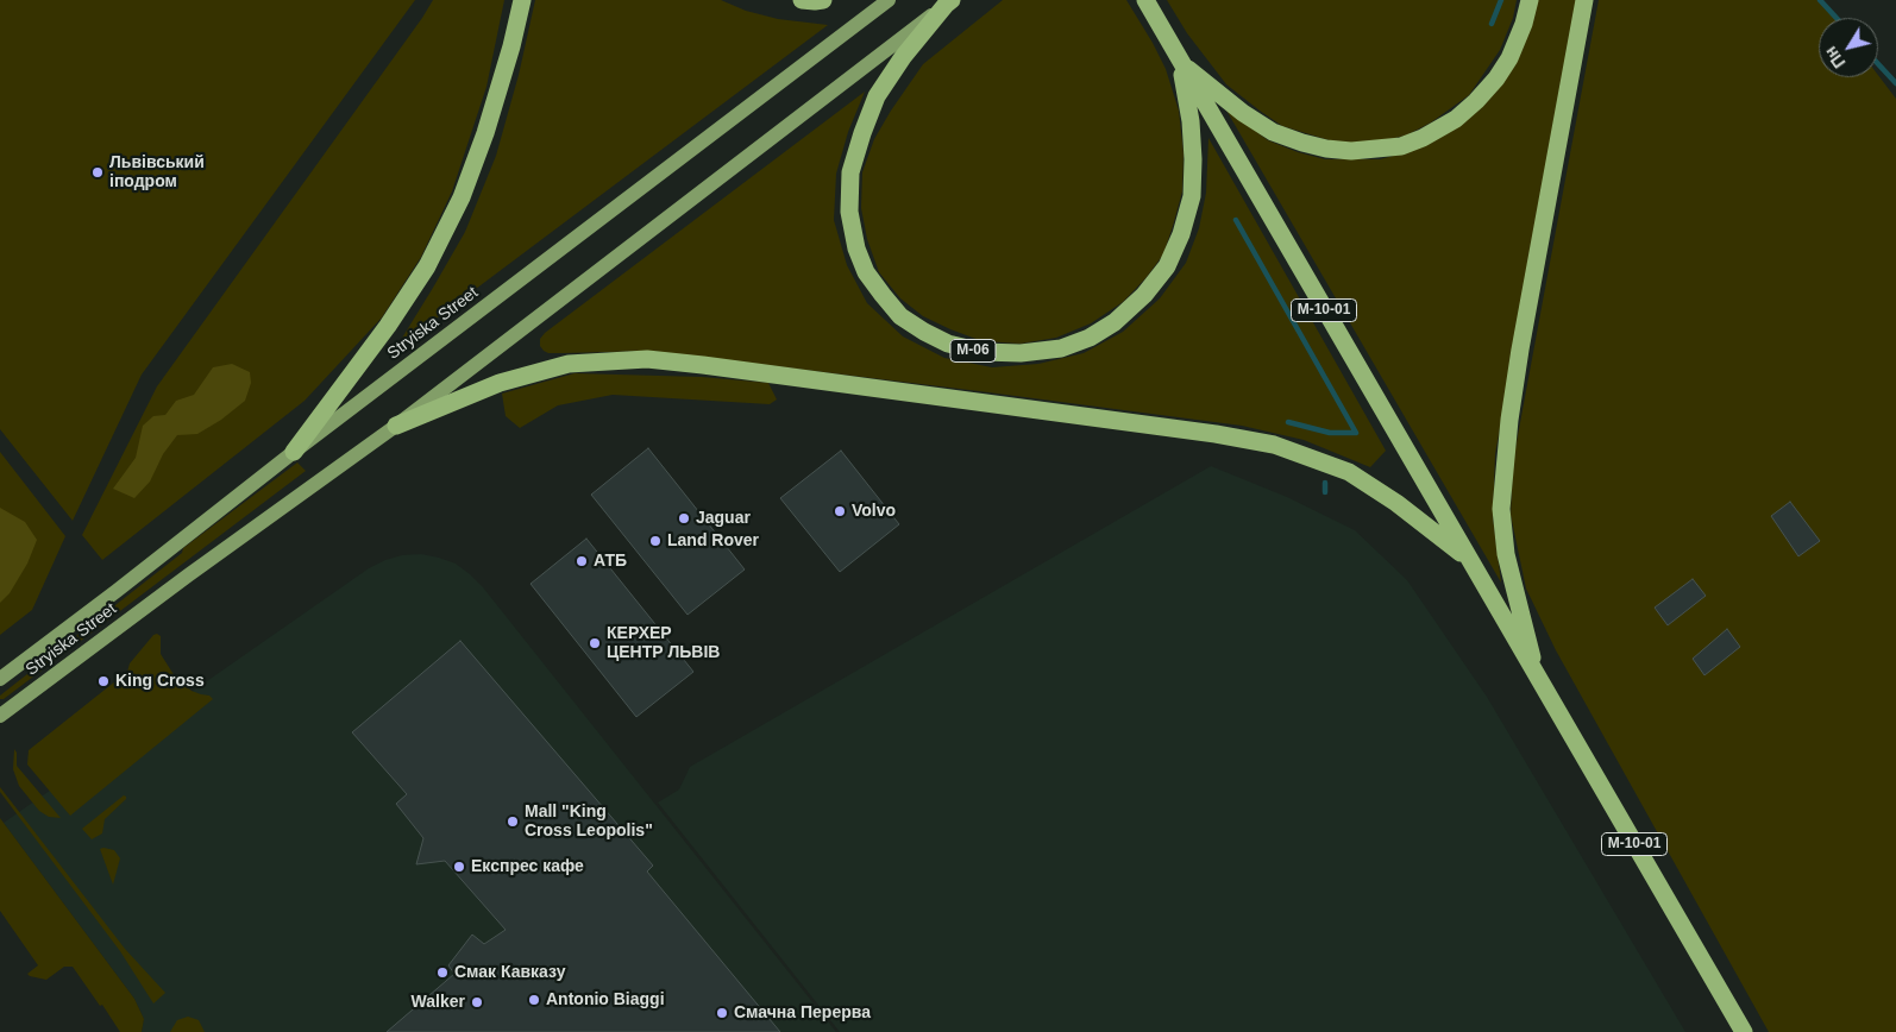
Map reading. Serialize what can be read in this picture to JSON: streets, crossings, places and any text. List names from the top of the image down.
{
  "streets": {
    "highway": ["М-10-01", "М-06"],
    "main road": ["Stryiska Street"]
  },
  "crossings": [
    ["М-10-01", "М-06"],
    ["Stryiska Street", "М-06"]
  ],
  "places": [
    "Львівський іподром",
    "Volvo",
    "Jaguar",
    "Land Rover",
    "АТБ",
    "КЕРХЕР ЦЕНТР ЛЬВІВ",
    "King Cross",
    "Mall \"King Cross Leopolis\"",
    "Експрес кафе",
    "Смак Кавказу",
    "Antonio Biaggi",
    "Walker",
    "Смачна Перерва"
  ],
  "north": "bottom left"
}
